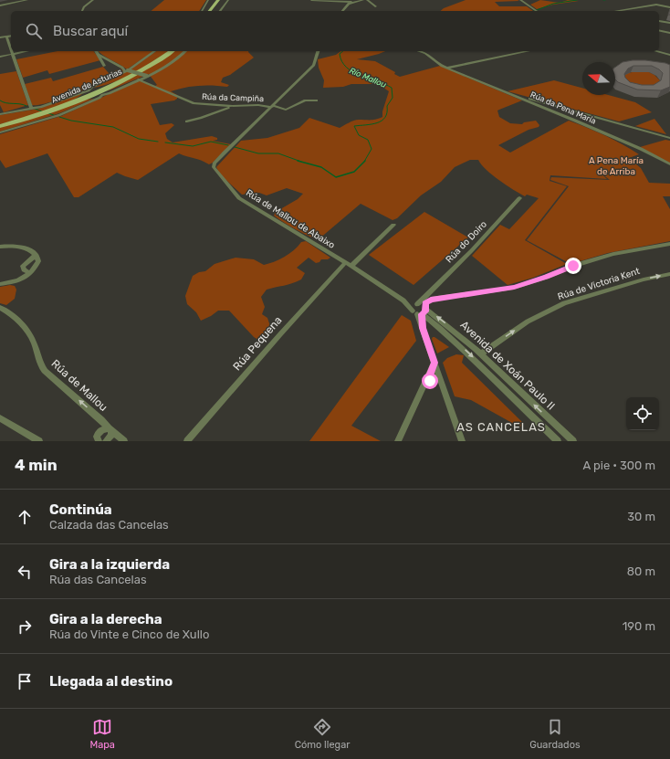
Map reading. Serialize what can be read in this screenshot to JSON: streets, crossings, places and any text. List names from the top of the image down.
{
  "streets": {
    "main road": ["Avenida de Asturias"],
    "street": [
      "Rúa da Campiña",
      "Rúa da Pena María",
      "Rúa de Mallou de Abaixo",
      "Rúa do Doiro",
      "Rúa de Victoria Kent",
      "Rúa Pequena",
      "Avenida de Xoán Paulo II",
      "Rúa de Mallou"
    ]
  },
  "crossings": [
    ["Rúa da Campiña", "Rúa de Mallou de Abaixo"],
    ["Rúa de Mallou de Abaixo", "Rúa Pequena"],
    ["Rúa do Doiro", "Avenida de Xoán Paulo II"],
    ["Rúa de Victoria Kent", "Avenida de Xoán Paulo II"]
  ],
  "one_way": ["Rúa de Mallou"],
  "districts": ["AS CANCELAS"],
  "water": ["Río Mallou"],
  "parks": ["A Pena María de Arriba"],
  "north": "left",
  "page": {
    "search": "Buscar aquí",
    "heading": ["4 min", "A pie · 300 m"],
    "list": [
      ["Continúa", "Calzada das Cancelas", "30 m"],
      ["Gira a la izquierda", "Rúa das Cancelas", "80 m"],
      ["Gira a la derecha", "Rúa do Vinte e Cinco de Xullo", "190 m"],
      "Llegada al destino"
    ],
    "nav": ["Mapa", "Cómo llegar", "Guardados"]
  }
}
